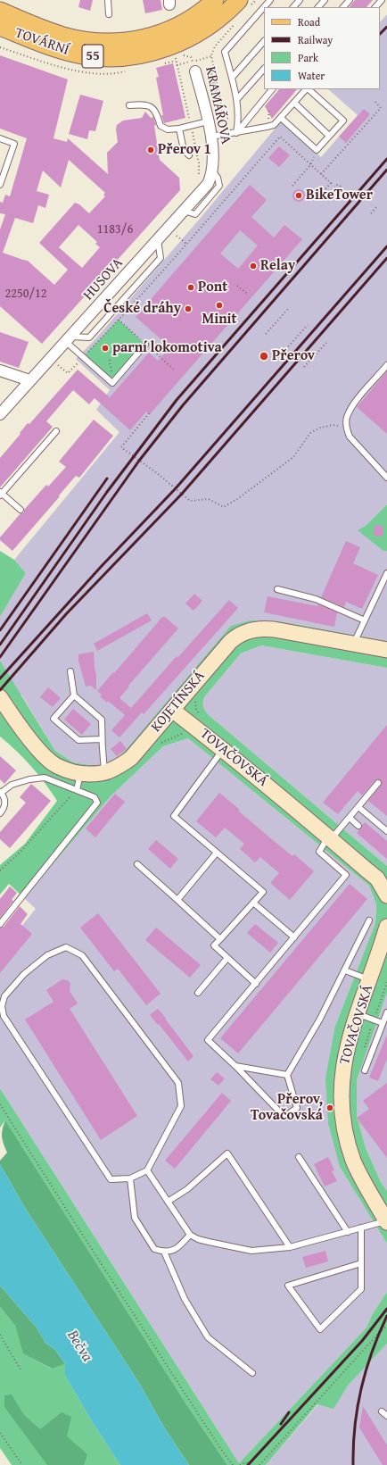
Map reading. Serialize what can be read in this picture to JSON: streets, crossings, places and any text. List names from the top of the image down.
{
  "streets": {
    "main road": [
      "TOVÁRNÍ",
      "55",
      "KOJETÍNSKÁ",
      "TOVAČOVSKÁ"
    ],
    "street": ["KRAMÁŘOVA", "HUSOVA"]
  },
  "crossings": [
    ["KRAMÁŘOVA", "HUSOVA"],
    ["KOJETÍNSKÁ", "TOVAČOVSKÁ"]
  ],
  "water": ["Bečva"],
  "places": [
    "Přerov 1",
    "BikeTower",
    "Relay",
    "Pont",
    "Minit",
    "České dráhy",
    "parní lokomotiva",
    "Přerov",
    "Přerov, Tovačovská"
  ],
  "house_numbers": ["1183/6", "2250/12"],
  "legend": [
    "Road",
    "Railway",
    "Park",
    "Water"
  ]
}
